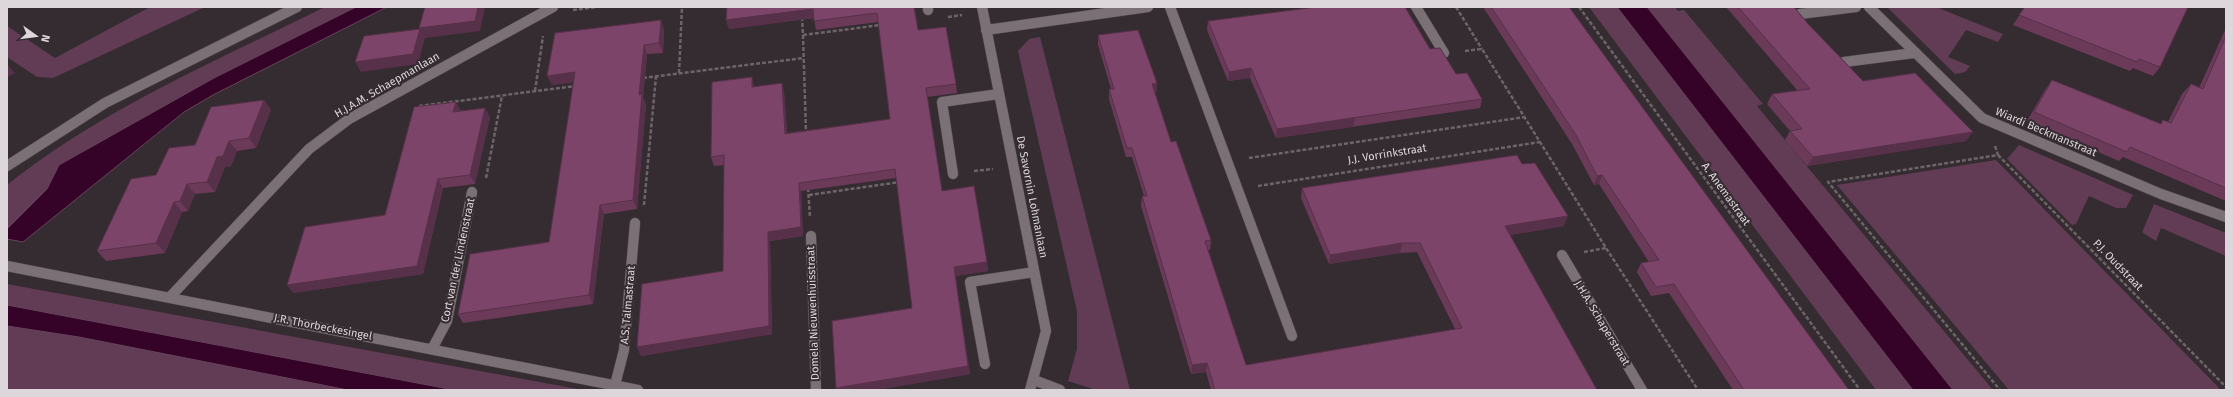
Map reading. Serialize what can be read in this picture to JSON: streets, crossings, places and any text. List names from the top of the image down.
{
  "streets": {
    "street": [
      "H.J.A.M. Schaepmanlaan",
      "Wiardi Beckmanstraat",
      "De Savornin Lohmanlaan",
      "Cort van der Lindenstraat",
      "A.S. Talmastraat",
      "Domela Nieuwenhuisstraat",
      "J.H.A. Schaperstraat",
      "J.R. Thorbeckesingel"
    ],
    "path": ["J.J. Vorrinkstraat", "A. Anemastraat", "P.J. Oudstraat"]
  },
  "crossings": [
    ["H.J.A.M. Schaepmanlaan", "J.R. Thorbeckesingel"],
    ["Cort van der Lindenstraat", "J.R. Thorbeckesingel"],
    ["A.S. Talmastraat", "J.R. Thorbeckesingel"]
  ],
  "north": "right"
}
